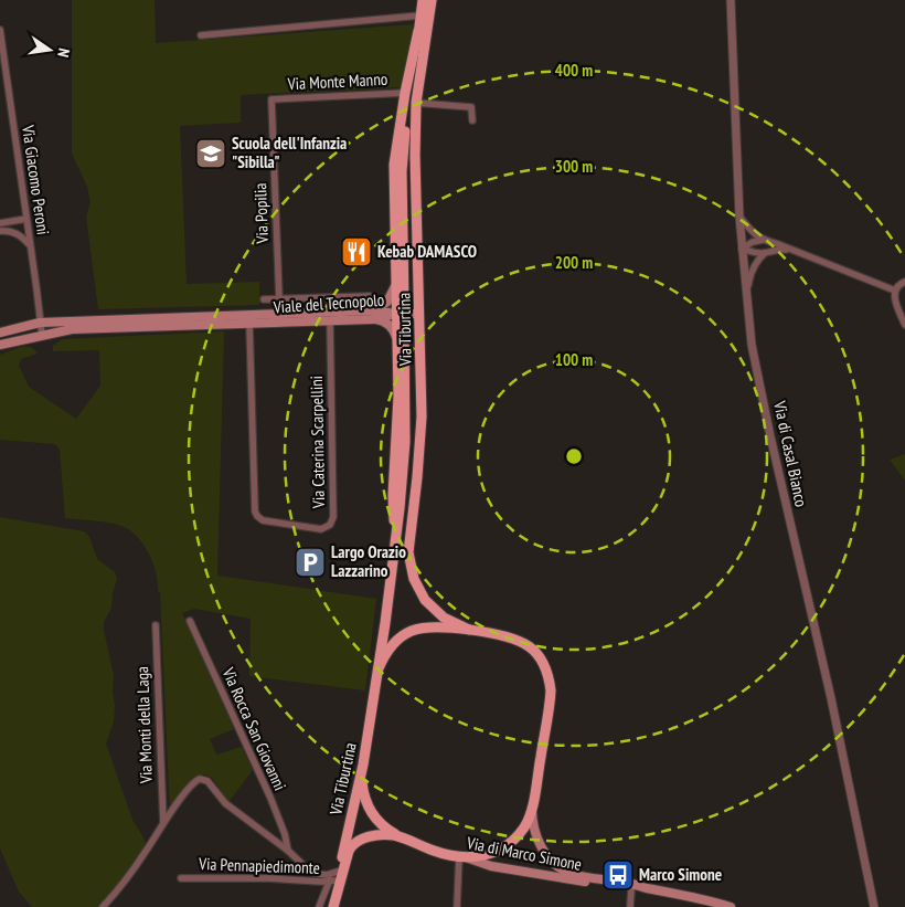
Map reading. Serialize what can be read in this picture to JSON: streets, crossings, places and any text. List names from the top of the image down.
{
  "streets": {
    "main road": ["Viale del Tecnopolo", "Via Tiburtina", "Via di Marco Simone"],
    "street": [
      "Via Monte Manno",
      "Via Giacomo Peroni",
      "Via Popilia",
      "Via Caterina Scarpellini",
      "Via di Casal Bianco",
      "Via Monti della Laga",
      "Via Rocca San Giovanni",
      "Via Pennapiedimonte"
    ]
  },
  "crossings": [
    ["Via Monte Manno", "Via Popilia"],
    ["Via Giacomo Peroni", "Viale del Tecnopolo"],
    ["Viale del Tecnopolo", "Via Tiburtina"],
    ["Viale del Tecnopolo", "Via Caterina Scarpellini"],
    ["Via Tiburtina", "Via di Marco Simone"],
    ["Via Tiburtina", "Via Pennapiedimonte"]
  ],
  "places": {
    "school or university": ["Scuola dell'Infanzia \"Sibilla\""],
    "restaurant": ["Kebab DAMASCO"],
    "parking": ["Largo Orazio Lazzarino"],
    "bus stop": ["Marco Simone"]
  },
  "north": "right",
  "rings": [
    "400 m",
    "300 m",
    "200 m",
    "100 m"
  ]
}
